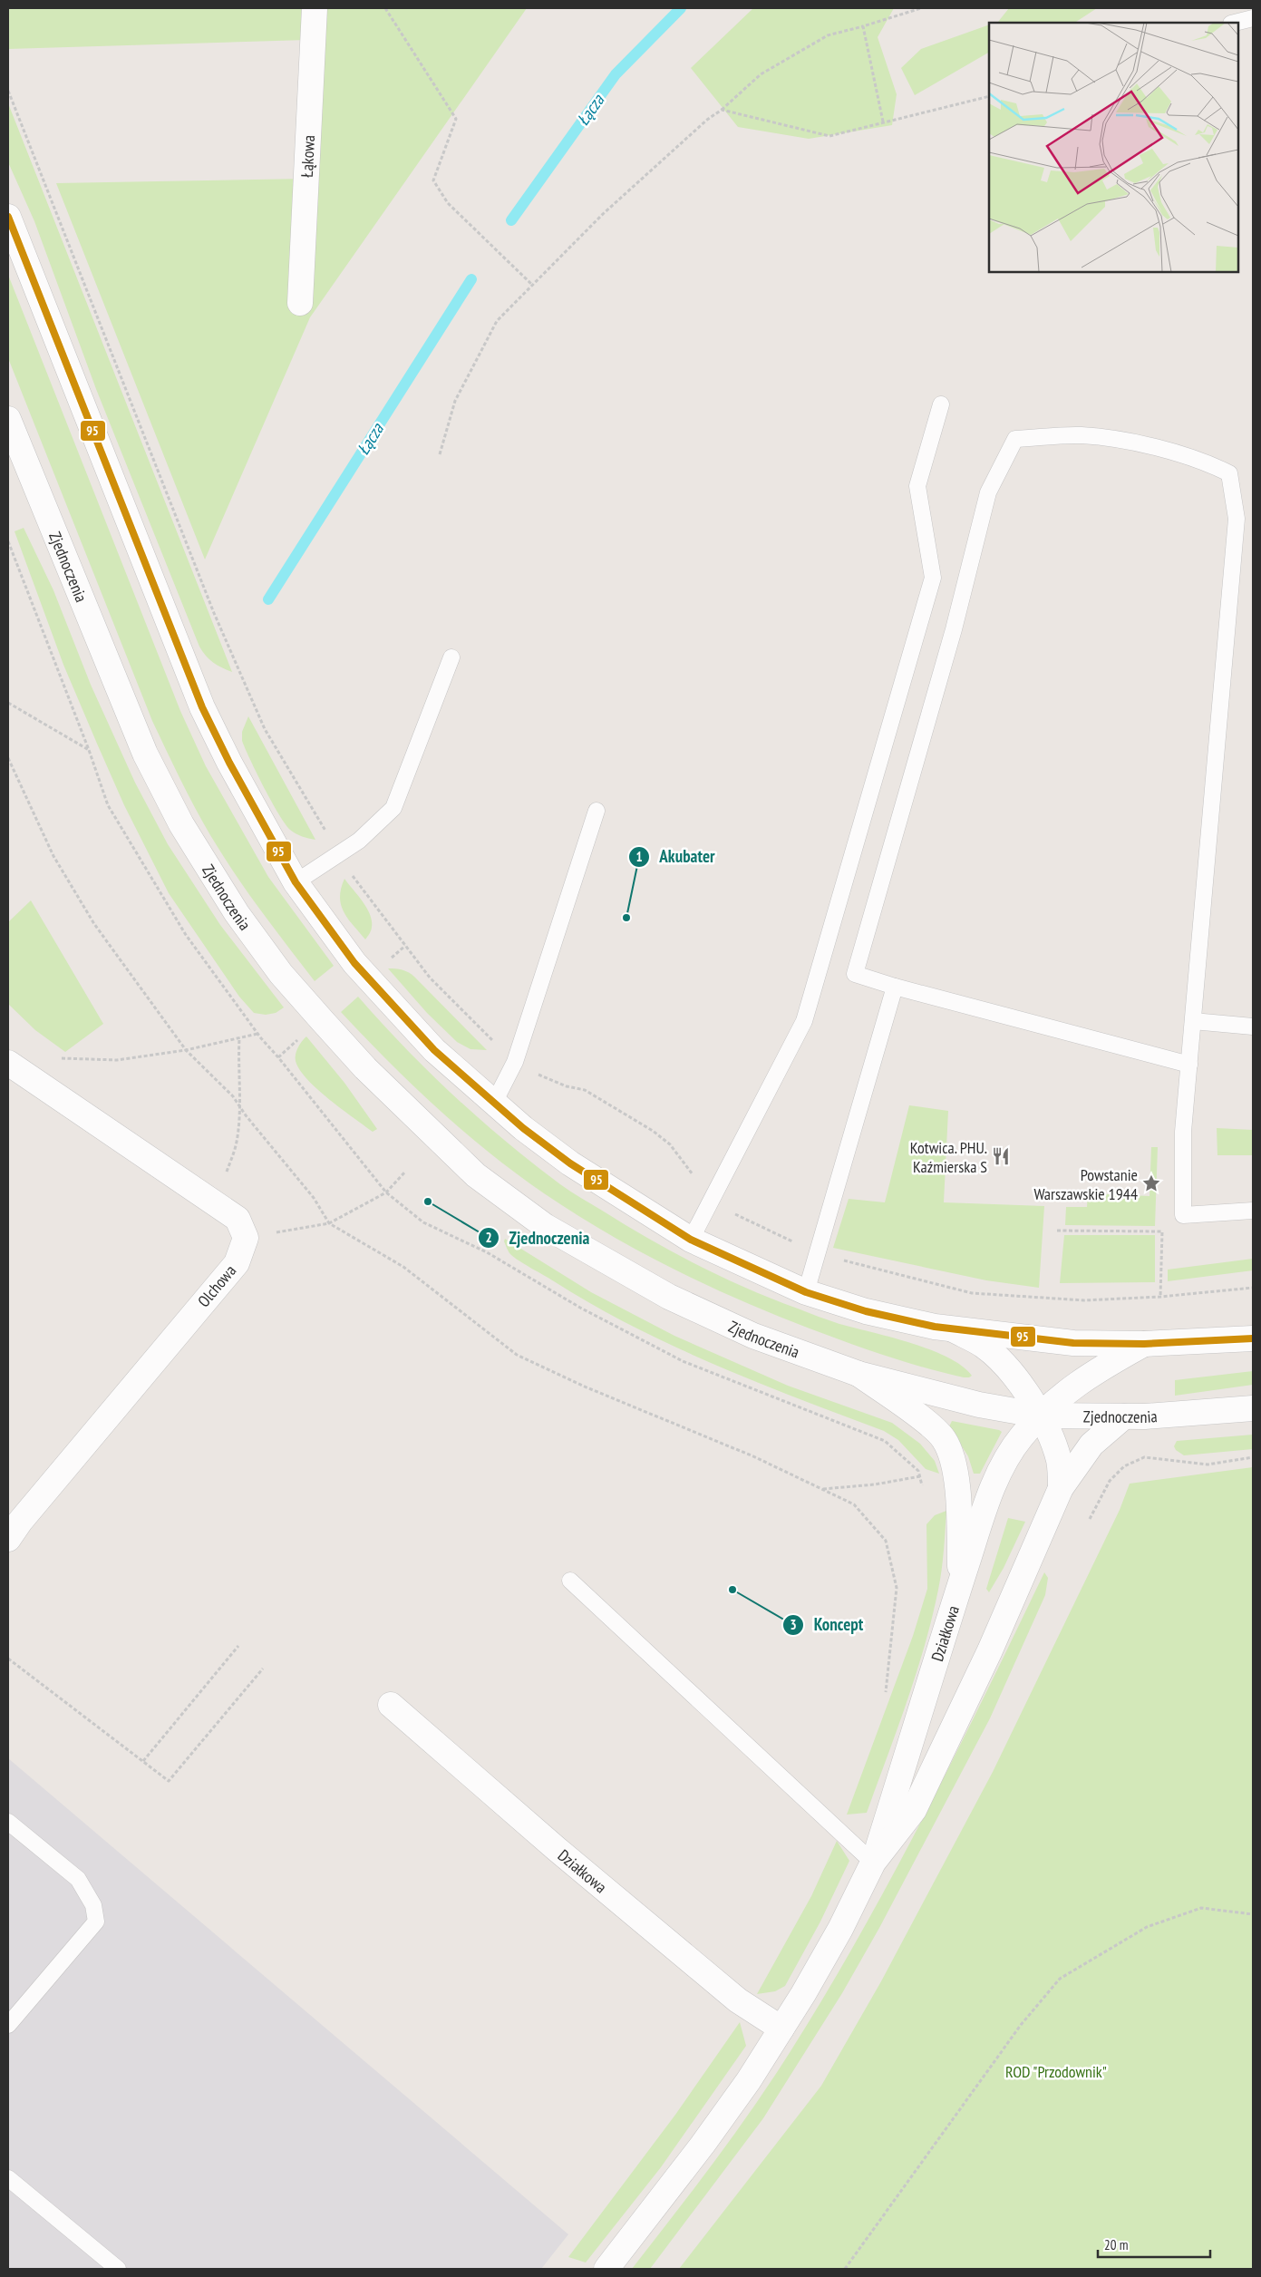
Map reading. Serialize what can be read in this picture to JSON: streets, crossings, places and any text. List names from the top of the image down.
{
  "streets": {
    "street": [
      "Łąkowa",
      "Zjednoczenia",
      "Olchowa",
      "Działkowa"
    ]
  },
  "crossings": [
    ["Zjednoczenia", "Działkowa"]
  ],
  "water": ["Łącza"],
  "parks": ["ROD \"Przodownik\""],
  "places": {
    "other": ["Akubater", "Zjednoczenia", "Koncept"],
    "restaurant": ["Kotwica. PHU. Kaźmierska S"],
    "place": ["Powstanie Warszawskie 1944"]
  },
  "lines": ["transit line 95"],
  "scale_bar": "20 m"
}
